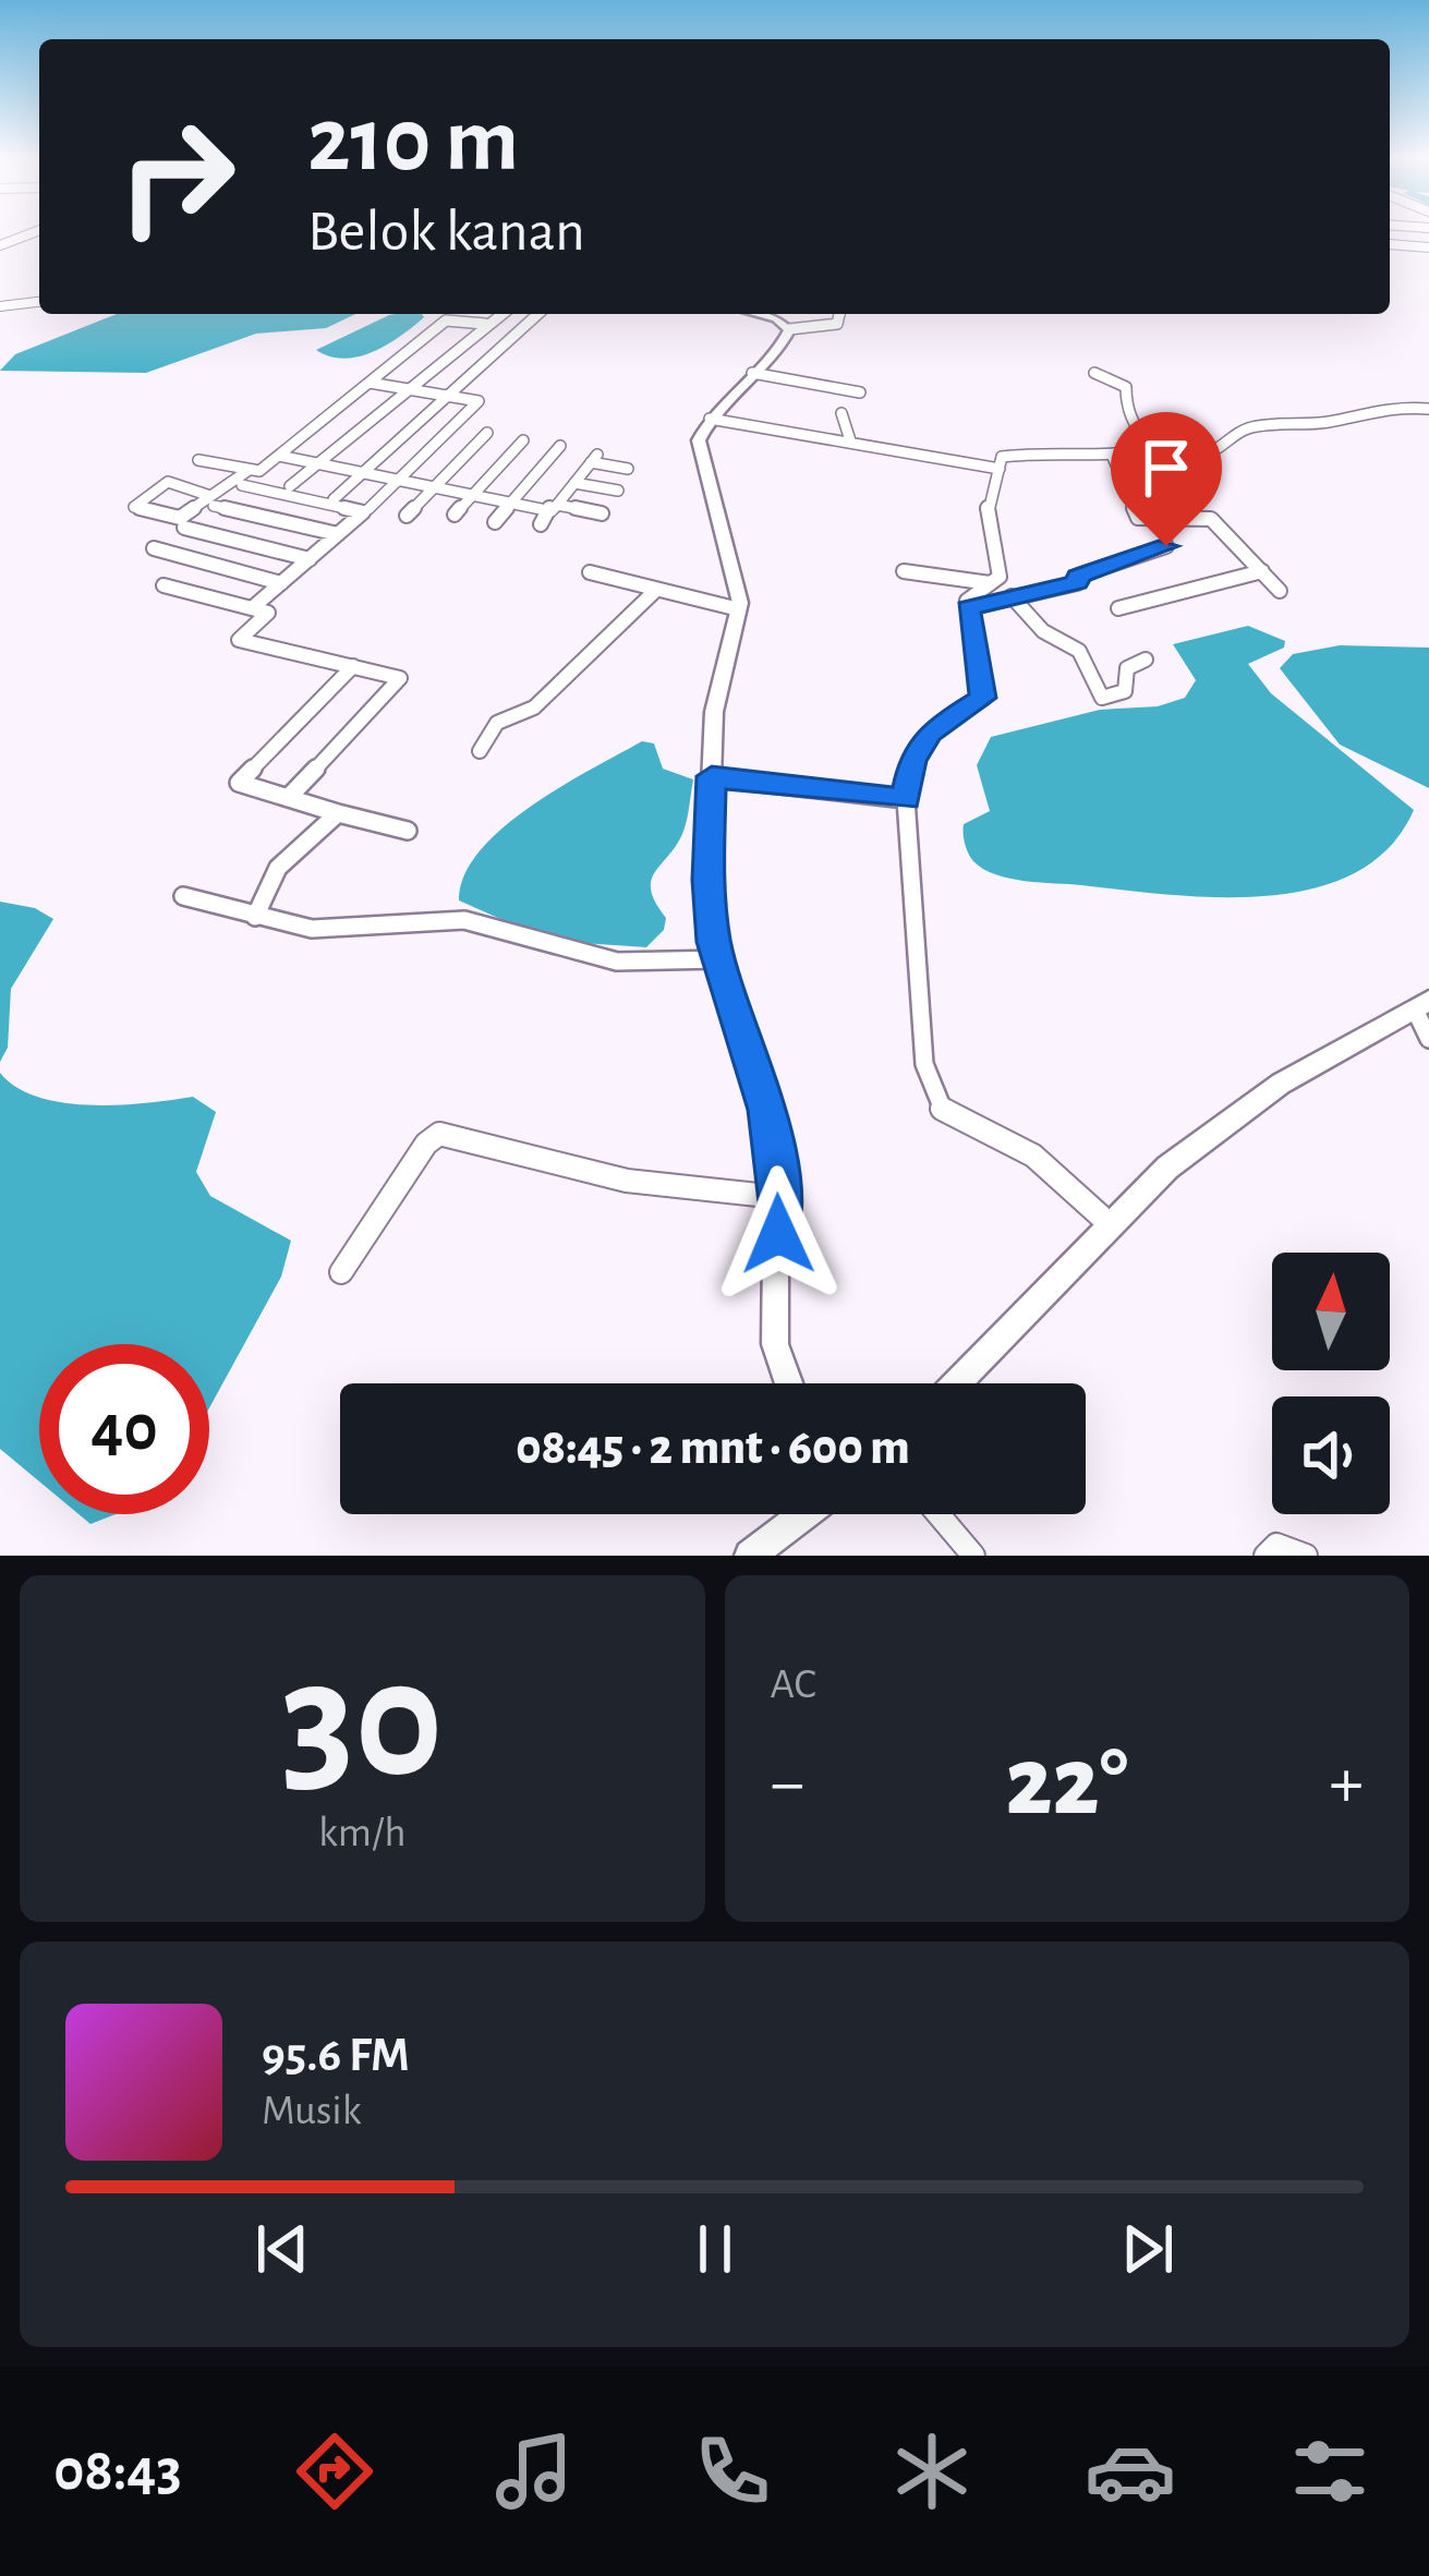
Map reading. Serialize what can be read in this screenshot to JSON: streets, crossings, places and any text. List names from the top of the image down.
{
  "north": "top",
  "page": {
    "turn": ["210 m", "Belok kanan"],
    "limit": "40",
    "trip": "08:45 · 2 mnt · 600 m",
    "tile": [
      ["30", "km/h"],
      "AC"
    ],
    "heat": ["−", "22°", "+"],
    "song": ["95.6 FM", "Musik"],
    "tabs": "08:43"
  }
}
